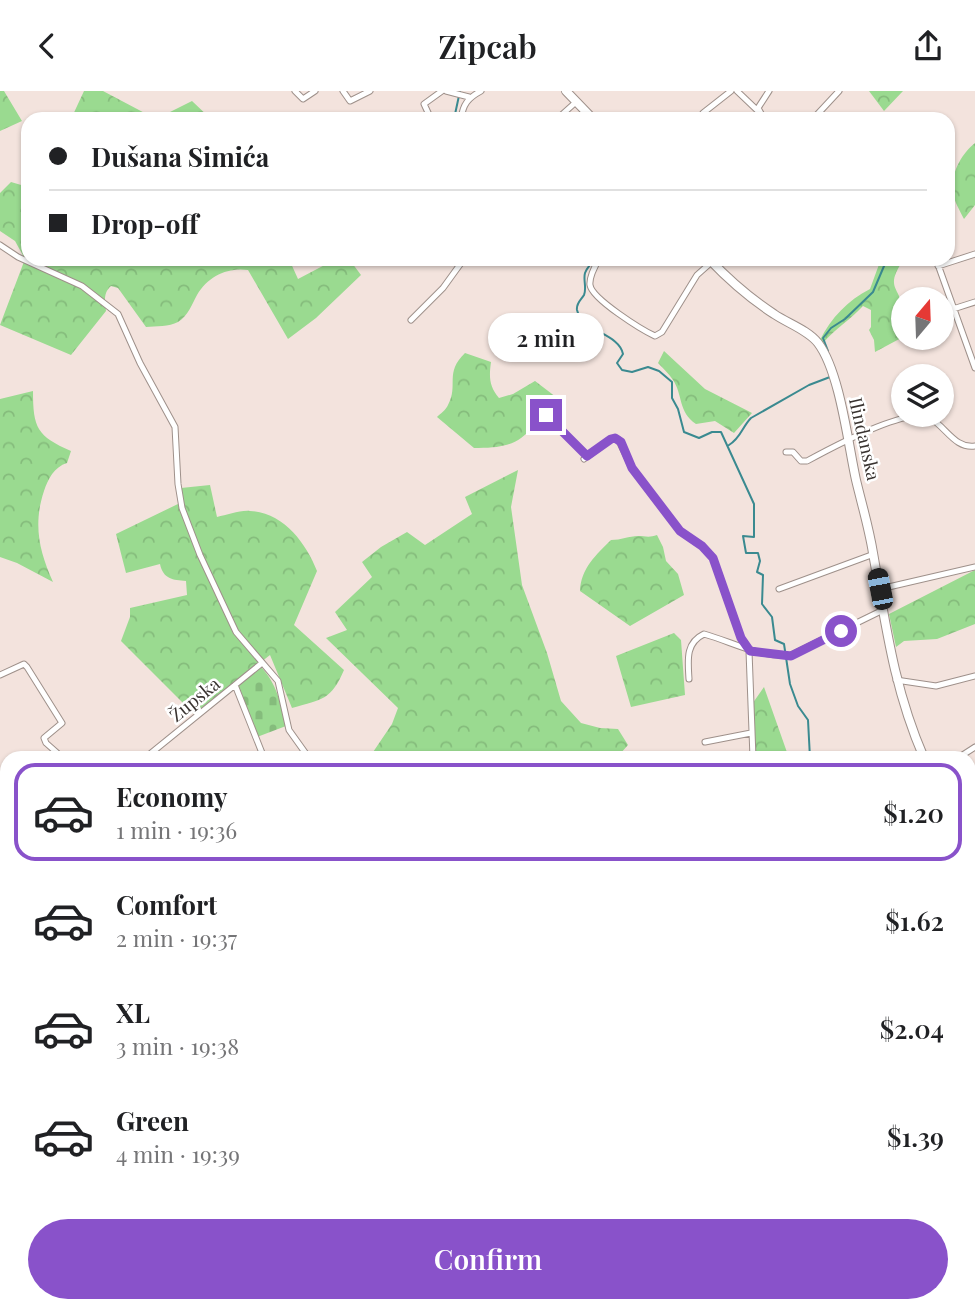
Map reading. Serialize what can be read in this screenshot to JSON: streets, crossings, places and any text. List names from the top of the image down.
{
  "streets": {
    "street": ["Ilindanska", "Župska"]
  },
  "north": "top",
  "page": {
    "header": "Zipcab",
    "banner": ["Dušana Simića", "Drop-off"],
    "bubble": "2 min",
    "list": [
      {
        "name": "Economy",
        "note": "1 min · 19:36",
        "value": "$1.20"
      },
      {
        "name": "Comfort",
        "note": "2 min · 19:37",
        "value": "$1.62"
      },
      {
        "name": "XL",
        "note": "3 min · 19:38",
        "value": "$2.04"
      },
      {
        "name": "Green",
        "note": "4 min · 19:39",
        "value": "$1.39"
      }
    ],
    "buttons": "Confirm"
  }
}
